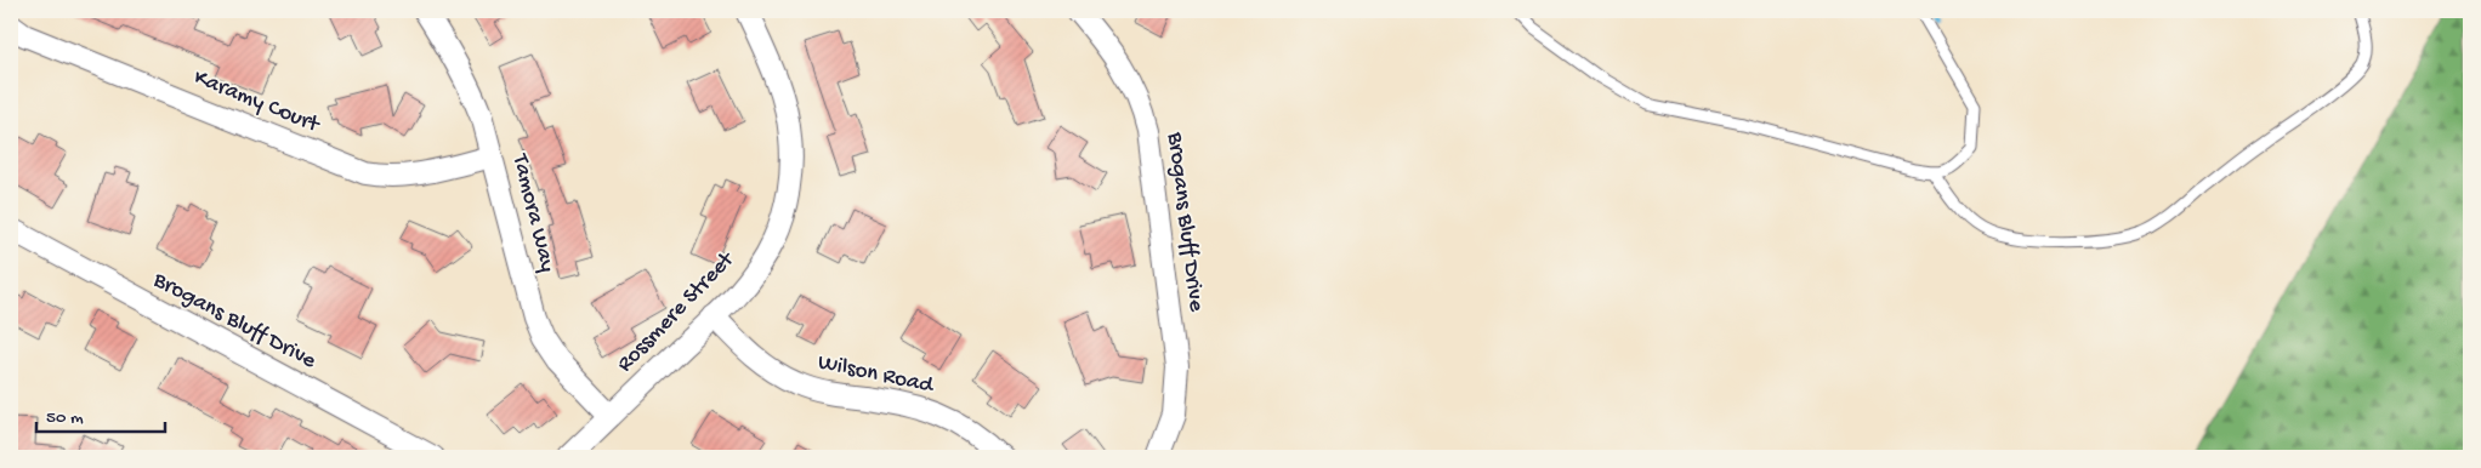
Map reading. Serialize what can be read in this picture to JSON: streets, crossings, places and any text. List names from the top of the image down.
{
  "streets": {
    "street": [
      "Karamy Court",
      "Tamora Way",
      "Brogans Bluff Drive",
      "Rossmere Street",
      "Wilson Road"
    ]
  },
  "crossings": [
    ["Karamy Court", "Tamora Way"],
    ["Tamora Way", "Rossmere Street"],
    ["Rossmere Street", "Wilson Road"]
  ],
  "scale_bar": "50 m"
}
